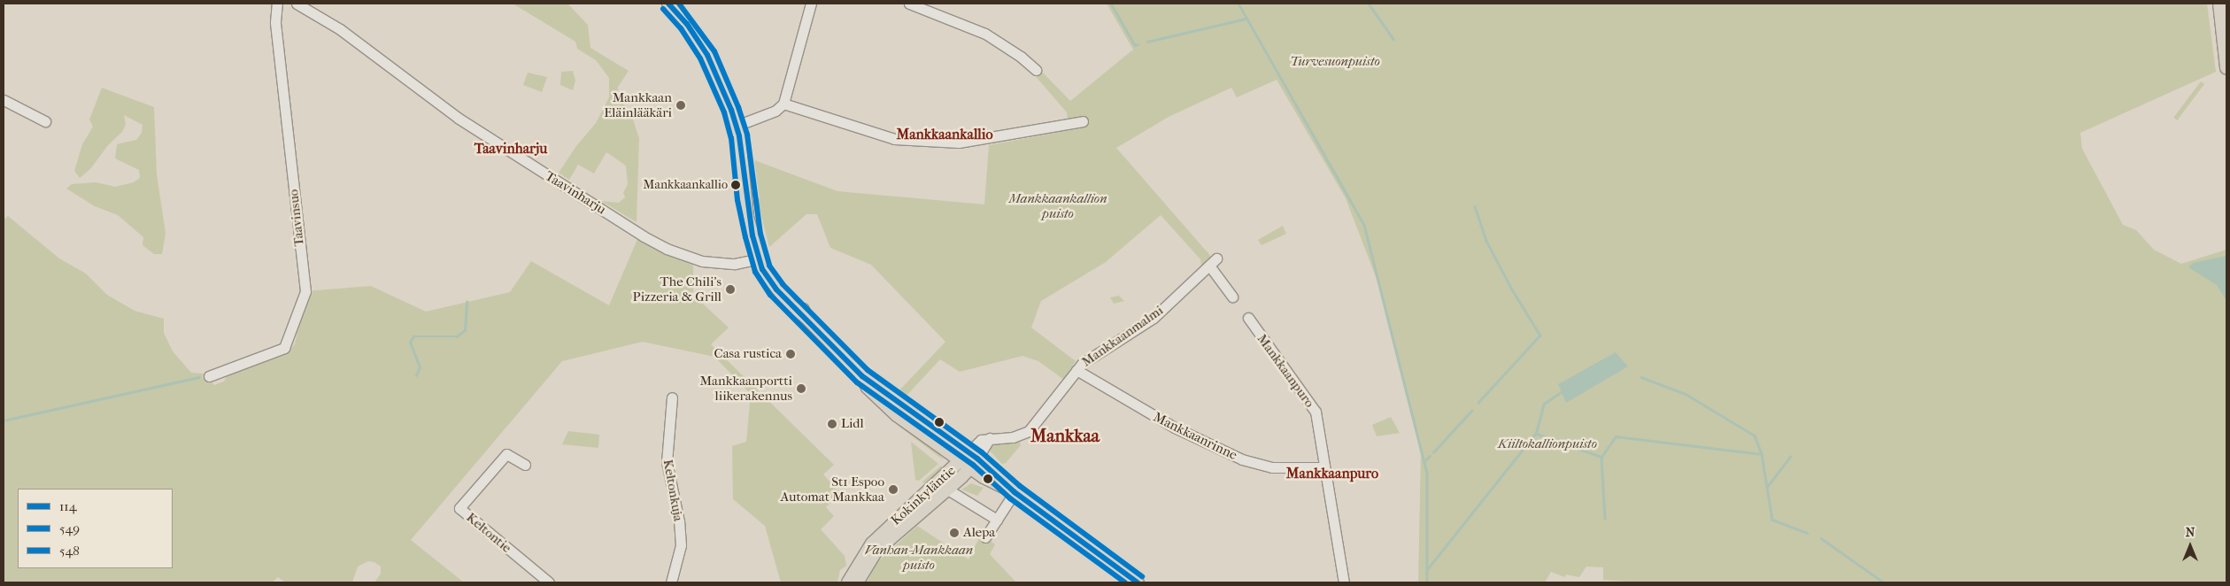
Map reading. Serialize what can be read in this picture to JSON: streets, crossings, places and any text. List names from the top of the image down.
{
  "streets": {
    "main road": ["Kokinkyläntie"],
    "street": [
      "Taavinharju",
      "Taavinsuo",
      "Mankkaanmalmi",
      "Mankkaanpuro",
      "Mankkaanrinne",
      "Keltonkuja",
      "Keltontie"
    ]
  },
  "crossings": [
    ["Mankkaanmalmi", "Mankkaanrinne"],
    ["Mankkaanmalmi", "Kokinkyläntie"],
    ["Mankkaanpuro", "Mankkaanrinne"]
  ],
  "districts": [
    "Mankkaankallio",
    "Taavinharju",
    "Mankkaa",
    "Mankkaanpuro"
  ],
  "parks": [
    "Turvesuonpuisto",
    "Mankkaankallion puisto",
    "Kiiltokallionpuisto",
    "Vanhan-Mankkaan puisto"
  ],
  "places": [
    "Mankkaan Eläinlääkäri",
    "Mankkaankallio",
    "The Chili's Pizzeria & Grill",
    "Casa rustica",
    "Mankkaanportti liikerakennus",
    "Lidl",
    "St1 Espoo Automat Mankkaa",
    "Alepa"
  ],
  "lines": ["transit line 114", "transit line 548", "transit line 549"],
  "legend": ["114", "549", "548"],
  "north": "top"
}
